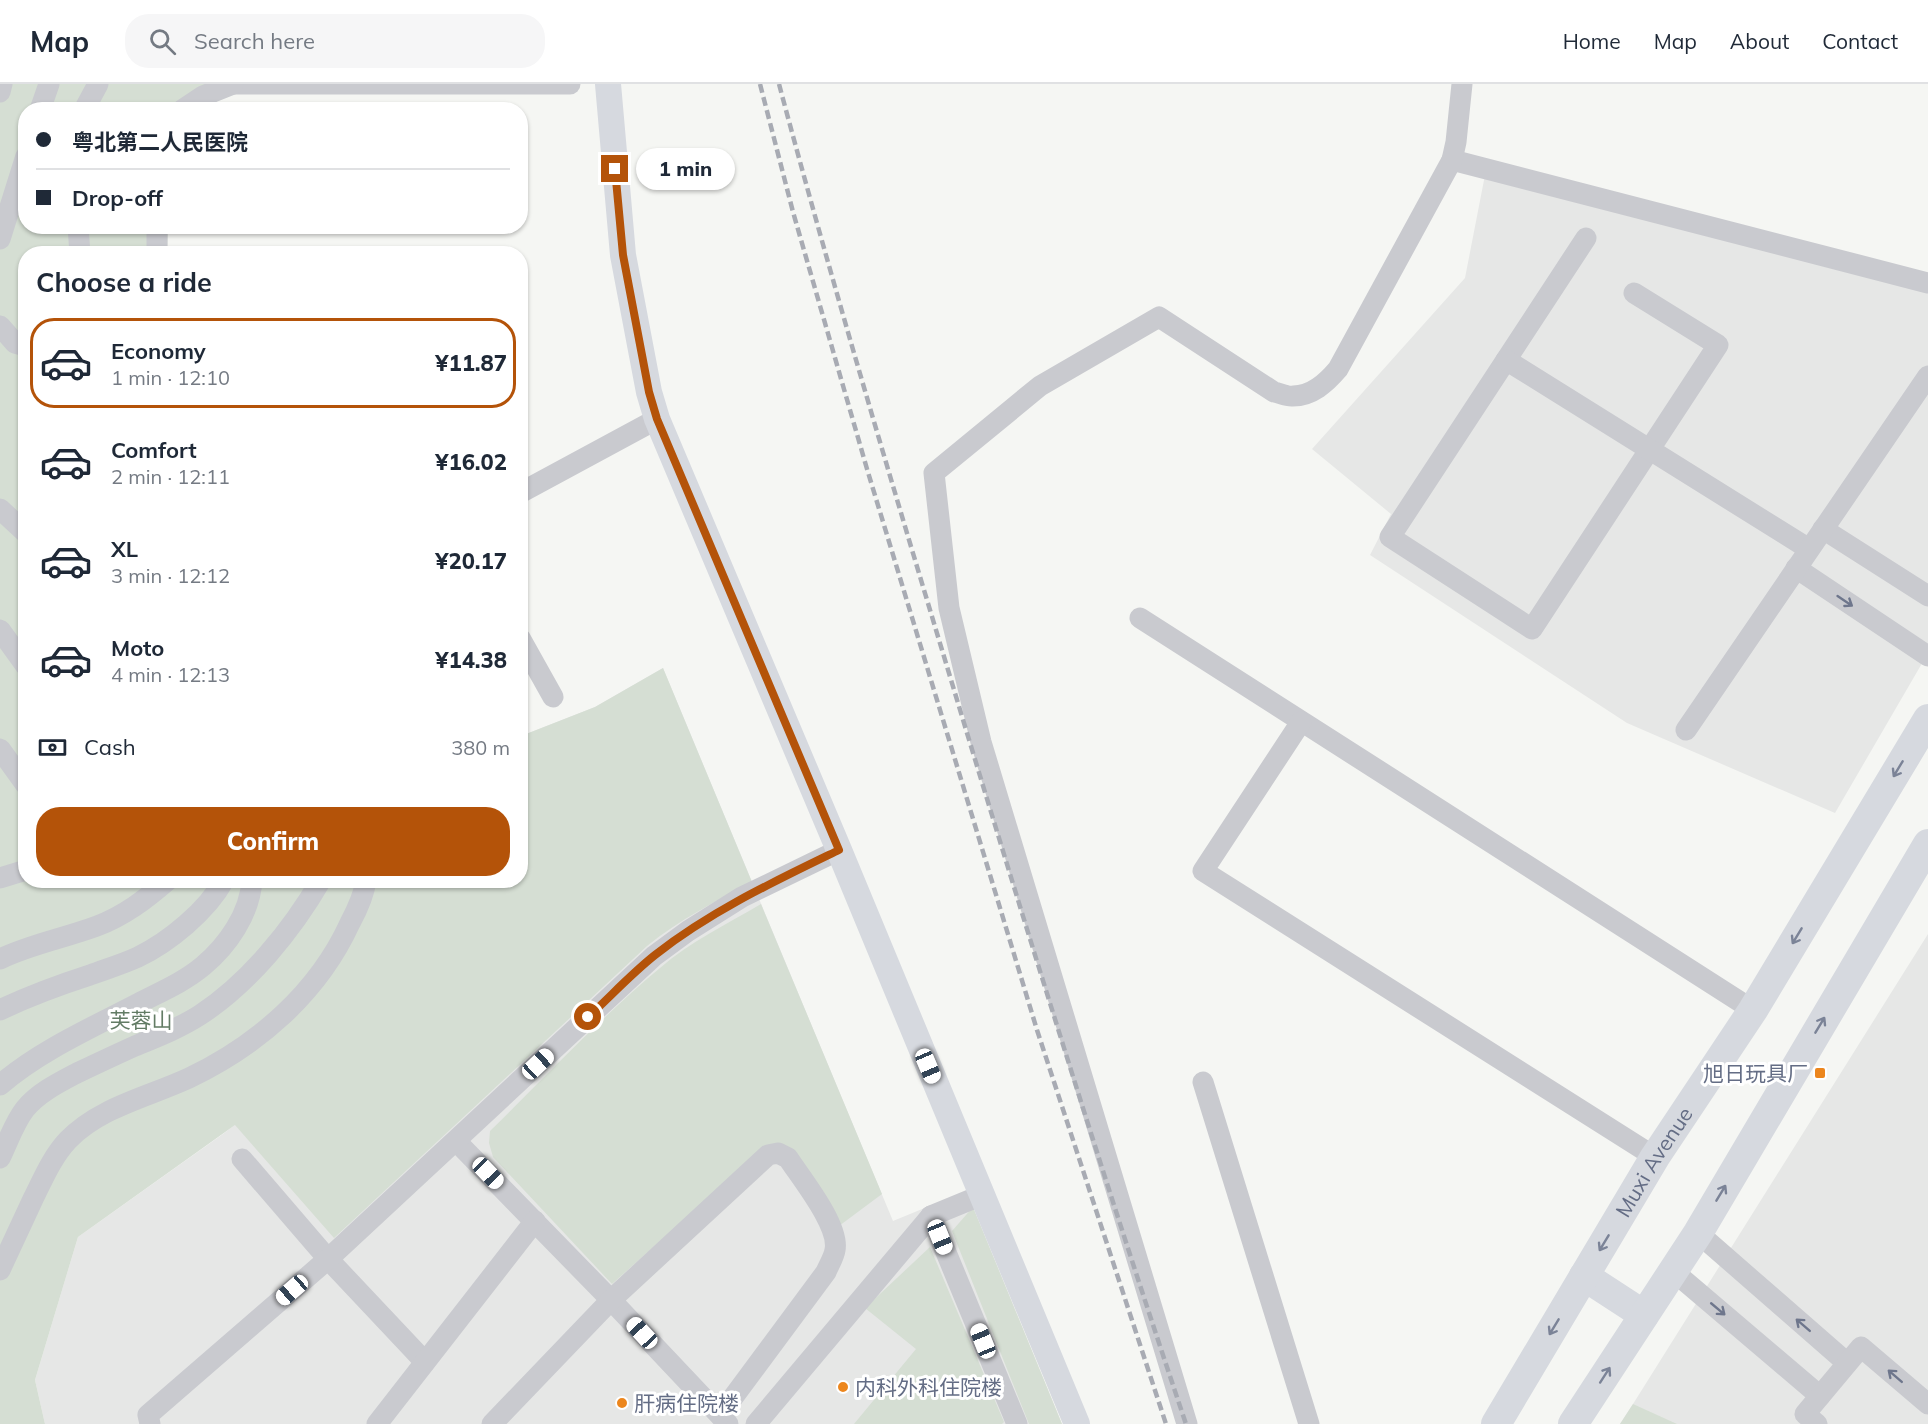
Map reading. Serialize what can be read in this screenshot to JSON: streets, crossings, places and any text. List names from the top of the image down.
{
  "streets": {
    "highway": ["Muxi Avenue"]
  },
  "parks": ["芙蓉山"],
  "places": {
    "transit": ["旭日玩具厂"],
    "other": ["内科外科住院楼", "肝病住院楼"]
  },
  "page": {
    "header": "Map",
    "search": "Search here",
    "nav": [
      "Home",
      "Map",
      "About",
      "Contact"
    ],
    "banner": ["粤北第二人民医院", "Drop-off"],
    "bubble": "1 min",
    "heading": "Choose a ride",
    "list": [
      {
        "name": "Economy",
        "note": "1 min · 12:10",
        "value": "¥11.87"
      },
      {
        "name": "Comfort",
        "note": "2 min · 12:11",
        "value": "¥16.02"
      },
      {
        "name": "XL",
        "note": "3 min · 12:12",
        "value": "¥20.17"
      },
      {
        "name": "Moto",
        "note": "4 min · 12:13",
        "value": "¥14.38"
      }
    ],
    "pay": ["Cash", "380 m"],
    "buttons": "Confirm"
  }
}
